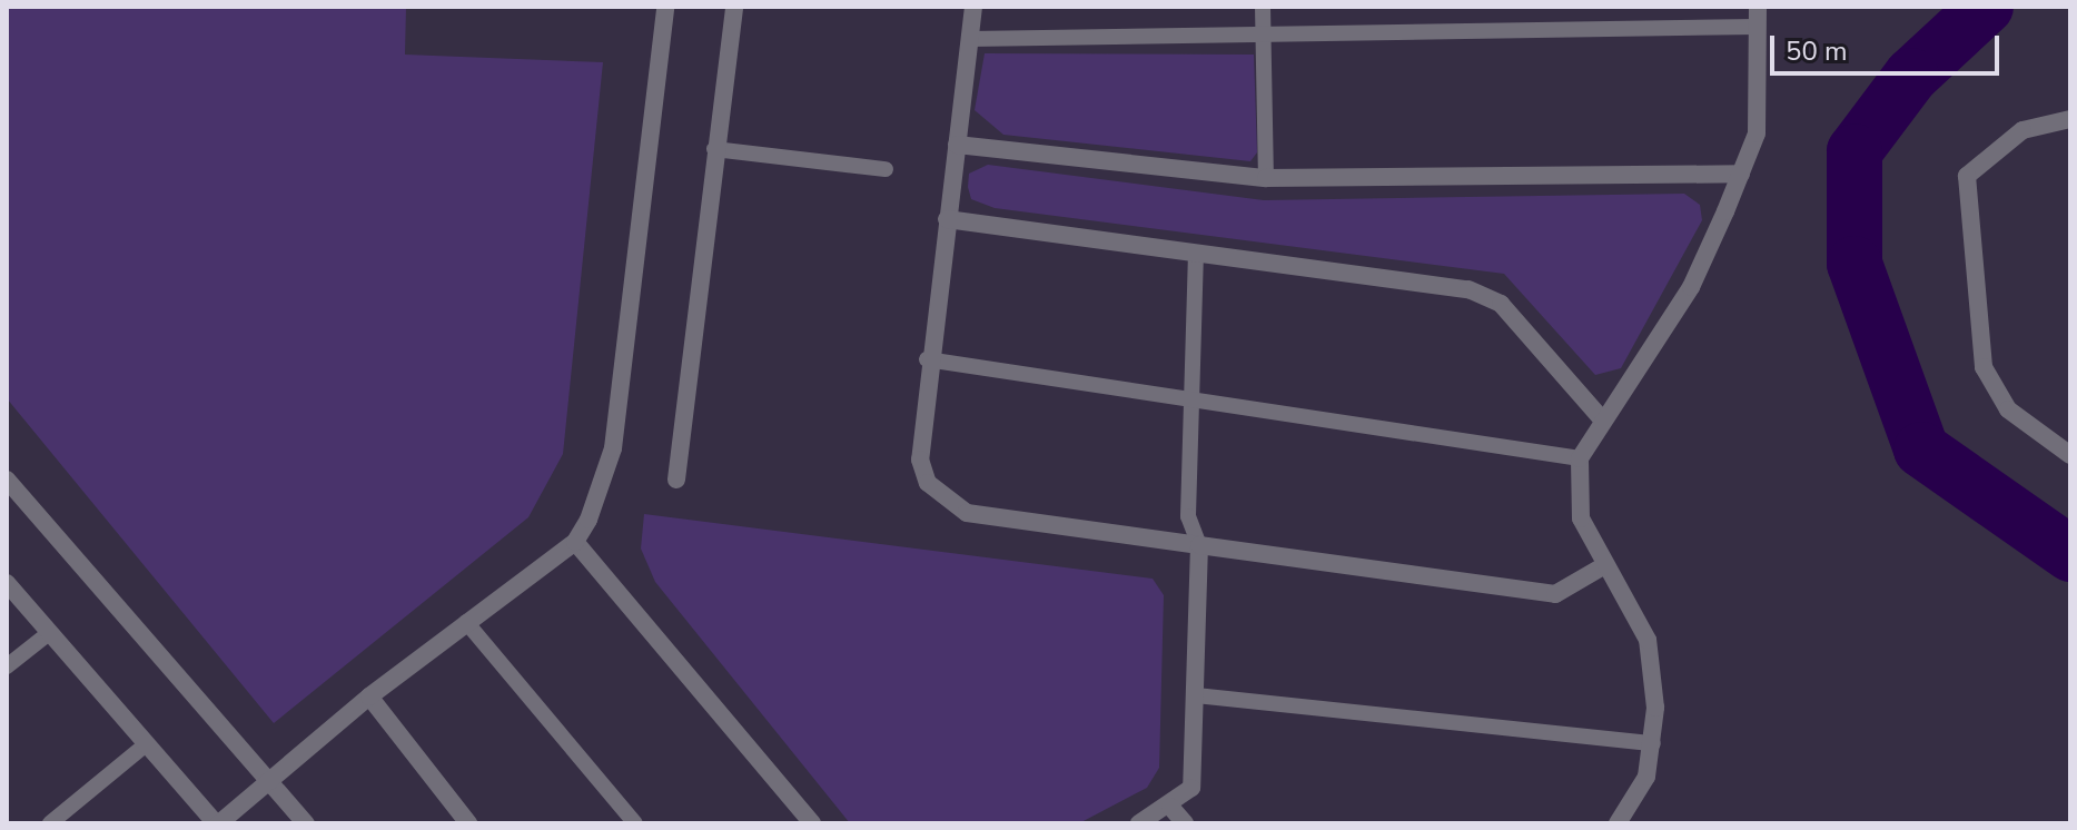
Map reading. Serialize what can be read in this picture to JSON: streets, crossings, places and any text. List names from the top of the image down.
{
  "scale_bar": "50 m"
}
